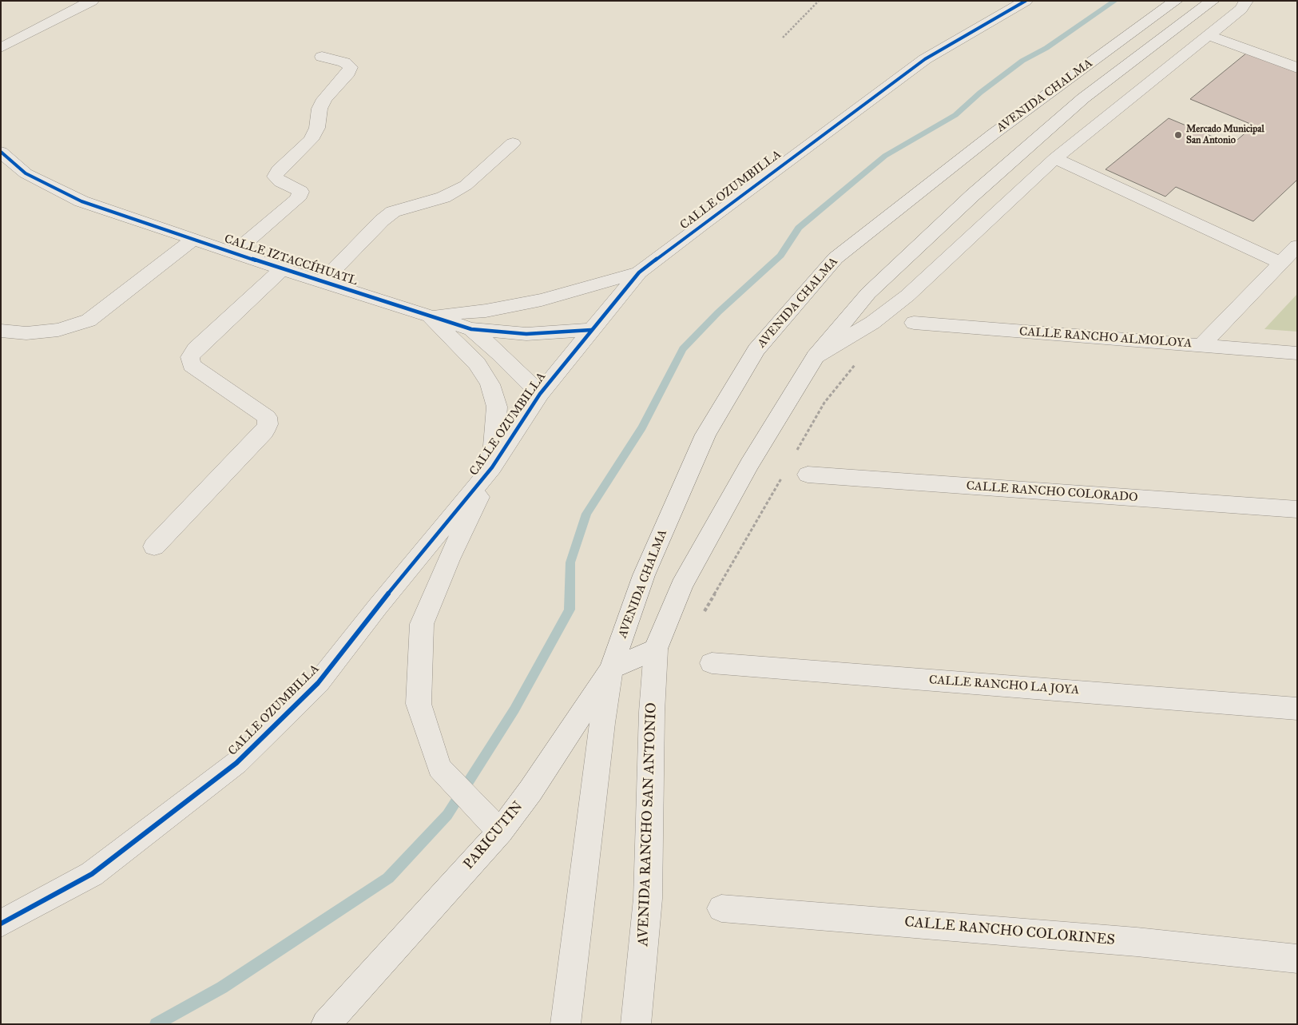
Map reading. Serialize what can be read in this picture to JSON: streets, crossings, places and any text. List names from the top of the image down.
{
  "streets": {
    "street": [
      "AVENIDA CHALMA",
      "CALLE OZUMBILLA",
      "CALLE IZTACCÍHUATL",
      "CALLE RANCHO ALMOLOYA",
      "CALLE RANCHO COLORADO",
      "CALLE RANCHO LA JOYA",
      "AVENIDA RANCHO SAN ANTONIO",
      "PARICUTIN",
      "CALLE RANCHO COLORINES"
    ]
  },
  "crossings": [
    ["AVENIDA CHALMA", "AVENIDA RANCHO SAN ANTONIO"],
    ["AVENIDA CHALMA", "PARICUTIN"],
    ["CALLE OZUMBILLA", "CALLE IZTACCÍHUATL"]
  ],
  "places": ["Mercado Municipal San Antonio"]
}
